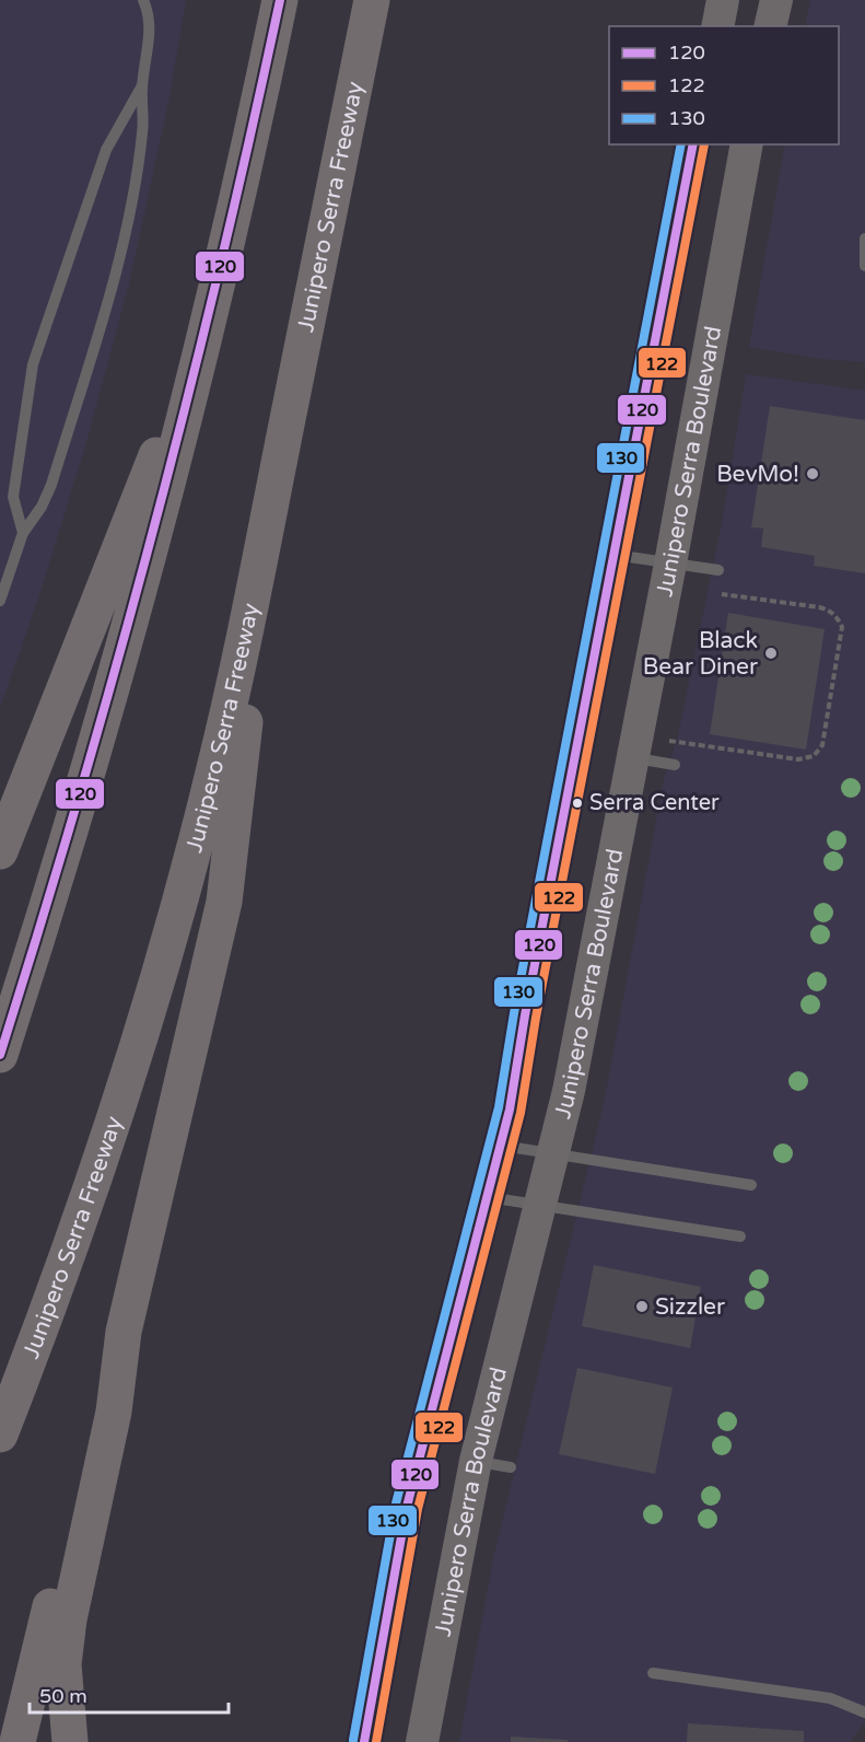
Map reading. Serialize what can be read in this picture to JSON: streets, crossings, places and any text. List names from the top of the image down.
{
  "streets": {
    "highway": ["Junipero Serra Freeway"],
    "main road": ["Junipero Serra Boulevard"]
  },
  "places": [
    "BevMo!",
    "Black Bear Diner",
    "Serra Center",
    "Sizzler"
  ],
  "lines": ["transit line 120", "transit line 122", "transit line 130"],
  "legend": ["120", "122", "130"],
  "scale_bar": "50 m"
}
